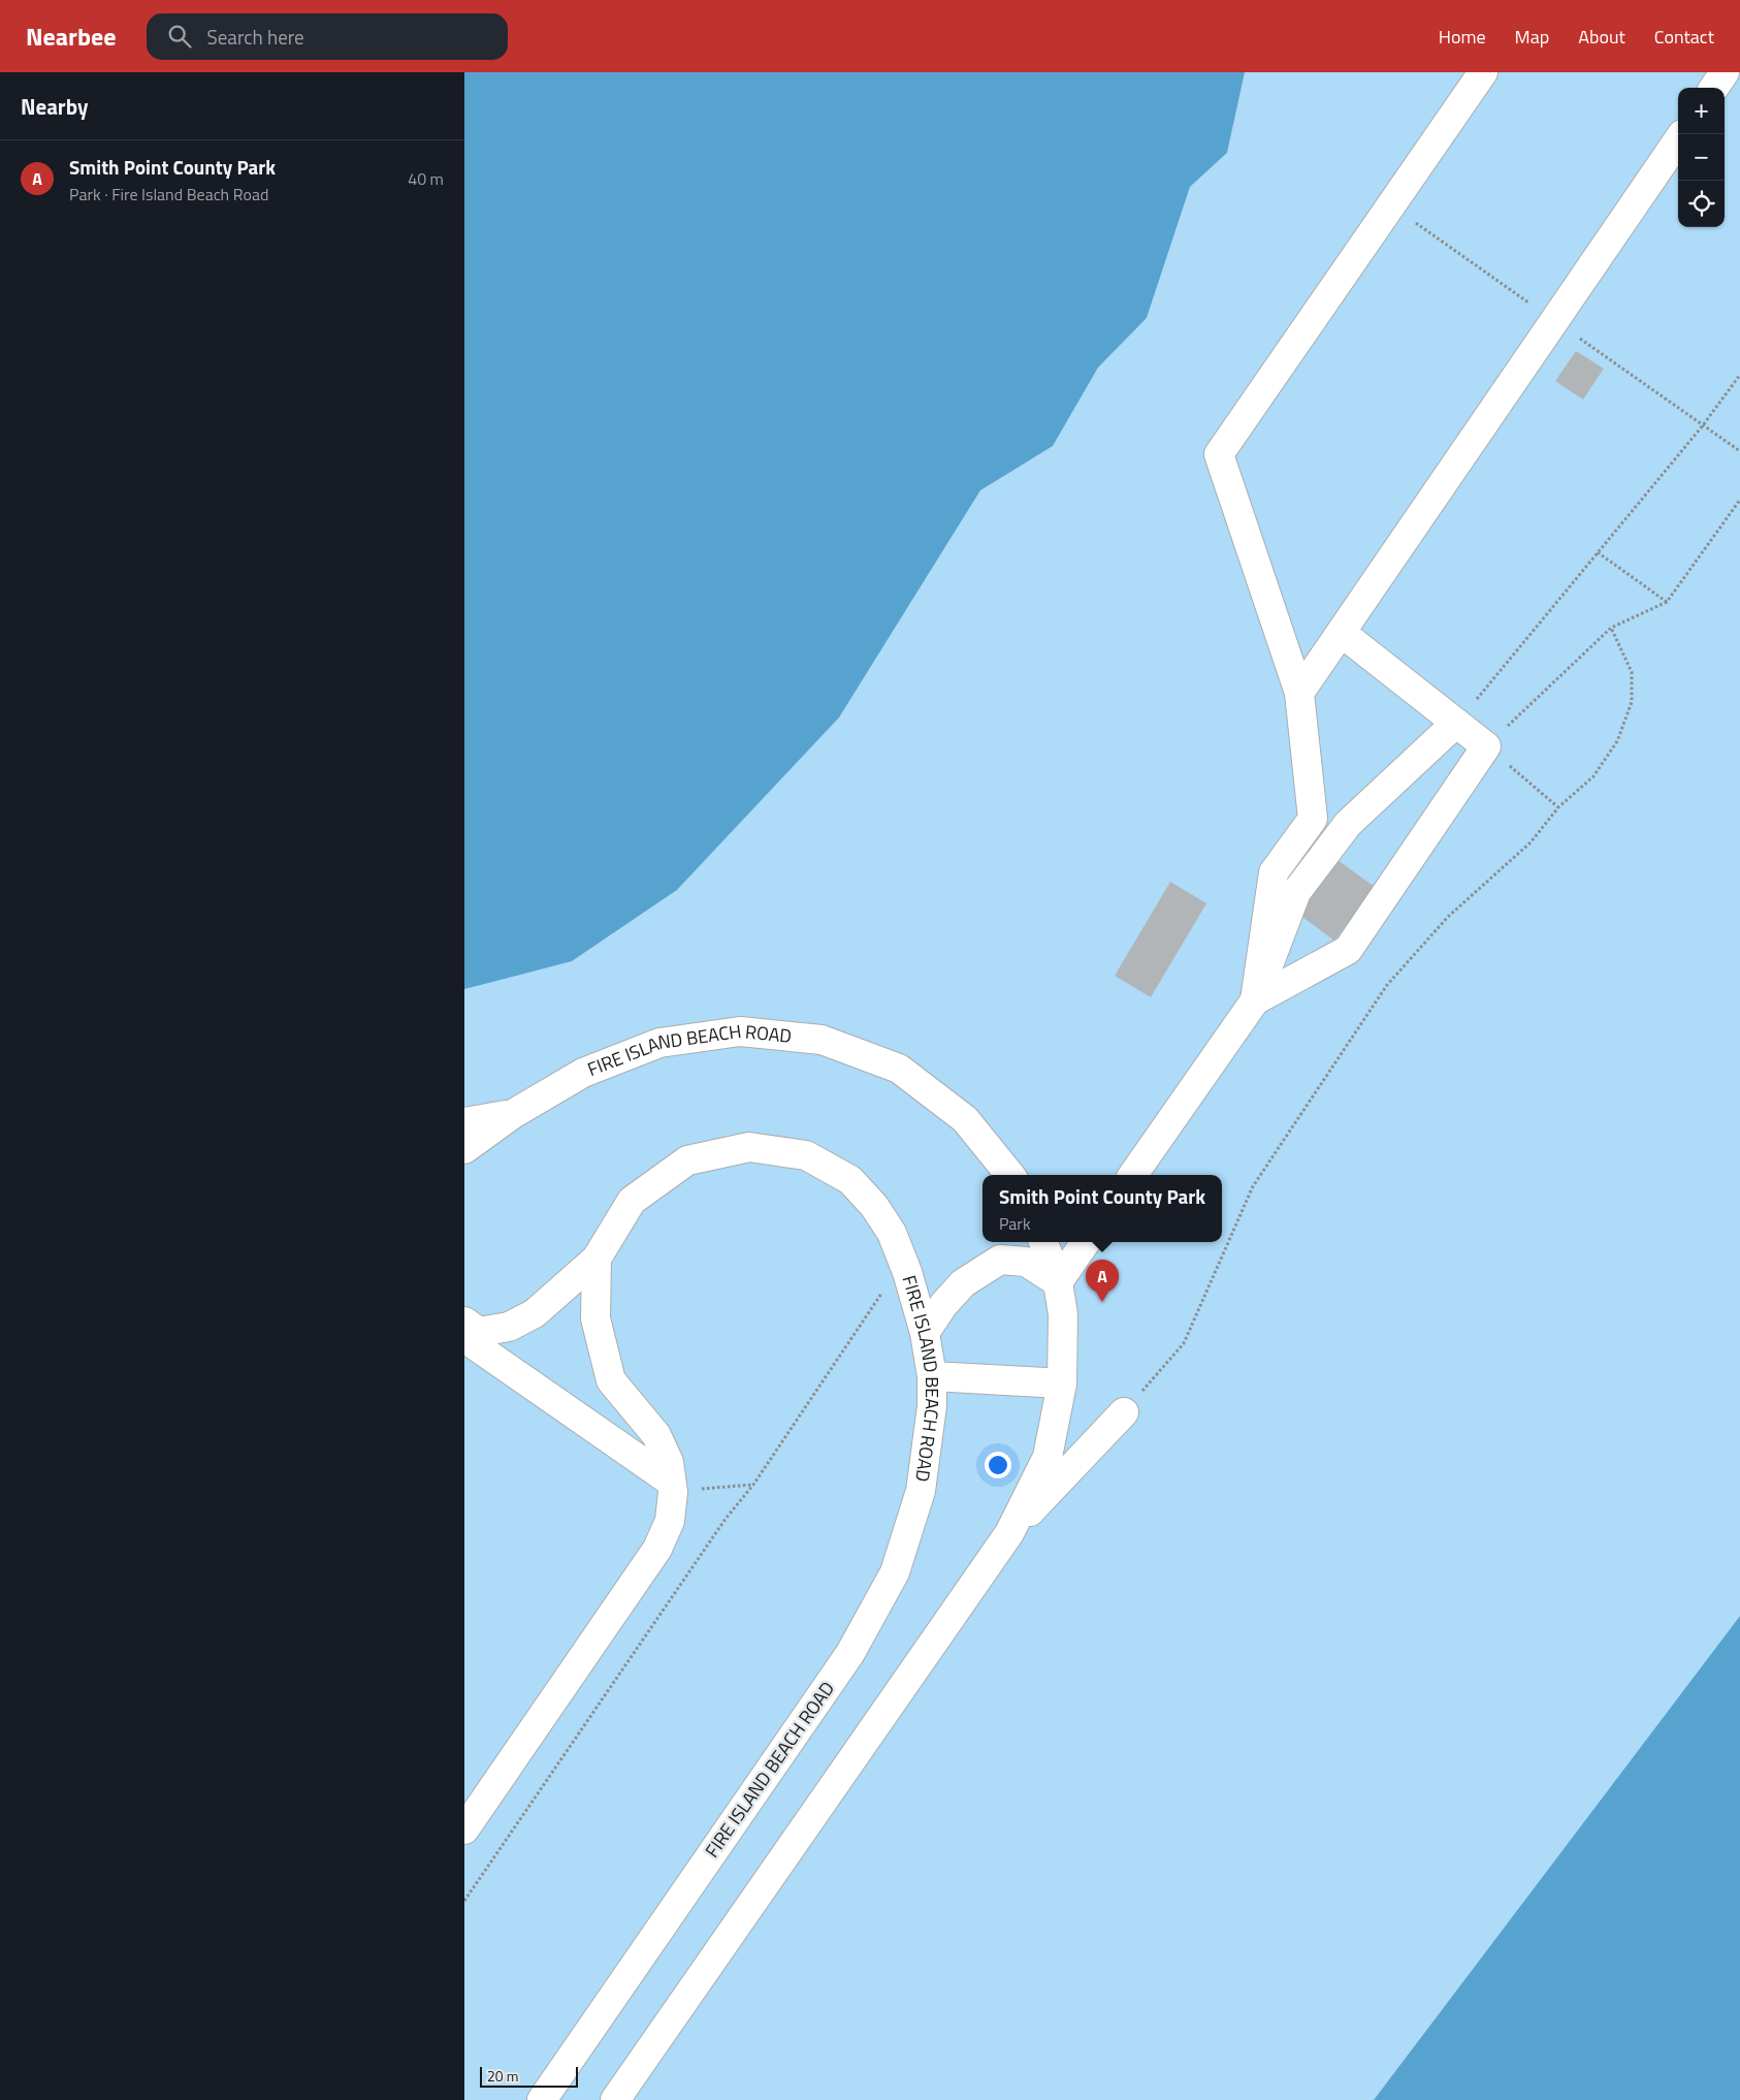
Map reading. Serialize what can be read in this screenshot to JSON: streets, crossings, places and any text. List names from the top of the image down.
{
  "streets": {
    "street": ["FIRE ISLAND BEACH ROAD"]
  },
  "scale_bar": "20 m",
  "page": {
    "header": "Nearbee",
    "search": "Search here",
    "nav": [
      "Home",
      "Map",
      "About",
      "Contact"
    ],
    "heading": "Nearby",
    "map_buttons": ["+", "−"],
    "list": [
      {
        "mark": "A",
        "name": "Smith Point County Park",
        "note": "Park · Fire Island Beach Road",
        "value": "40 m"
      }
    ],
    "popup": ["Smith Point County Park", "Park"],
    "pins": "A",
    "scale": "20 m"
  }
}
